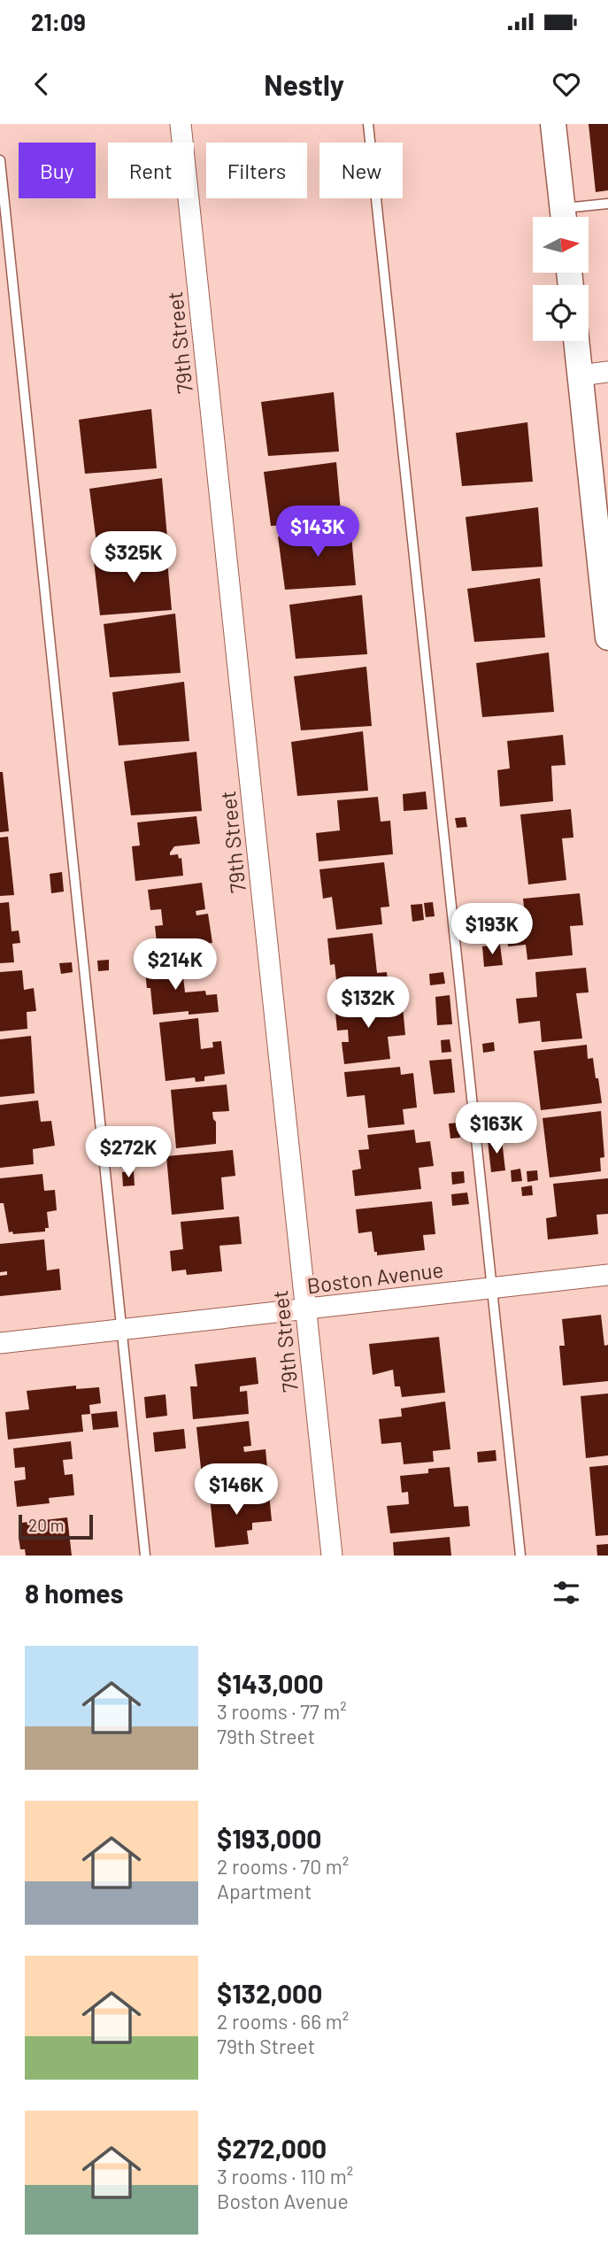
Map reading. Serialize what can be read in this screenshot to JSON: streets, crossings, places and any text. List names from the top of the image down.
{
  "streets": {
    "street": ["79th Street", "Boston Avenue"]
  },
  "crossings": [
    ["79th Street", "Boston Avenue"]
  ],
  "scale_bar": "20 m",
  "north": "right",
  "page": {
    "status": "21:09",
    "header": "Nestly",
    "chip": [
      "Buy",
      "Rent",
      "Filters",
      "New"
    ],
    "price": [
      "$143K",
      "$325K",
      "$193K",
      "$214K",
      "$132K",
      "$163K",
      "$272K",
      "$146K"
    ],
    "scale": "20 m",
    "heading": "8 homes",
    "list": [
      {
        "name": "$143,000",
        "note": "3 rooms · 77 m² · 79th Street"
      },
      {
        "name": "$193,000",
        "note": "2 rooms · 70 m² · Apartment"
      },
      {
        "name": "$132,000",
        "note": "2 rooms · 66 m² · 79th Street"
      },
      {
        "name": "$272,000",
        "note": "3 rooms · 110 m² · Boston Avenue"
      }
    ]
  }
}
